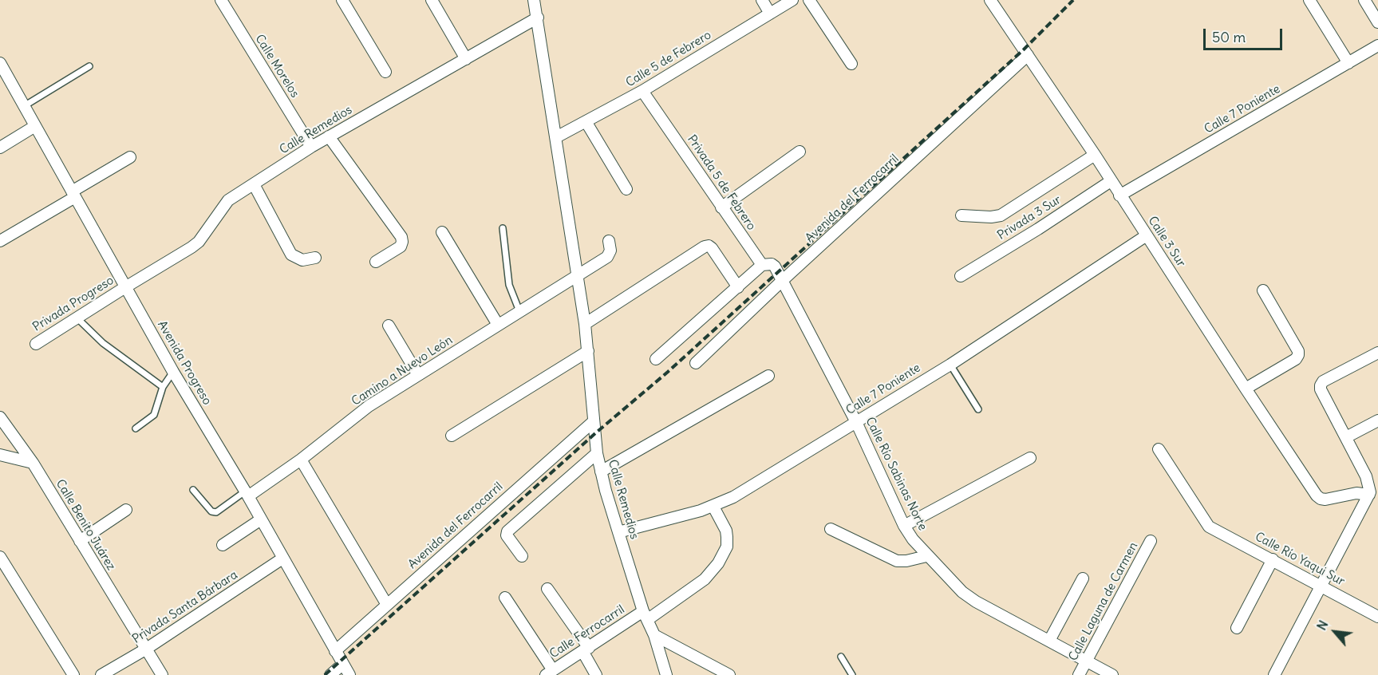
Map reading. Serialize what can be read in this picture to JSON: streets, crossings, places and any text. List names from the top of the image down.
{
  "streets": {
    "street": [
      "Calle 5 de Febrero",
      "Calle Morelos",
      "Calle 7 Poniente",
      "Calle Remedios",
      "Privada 5 de Febrero",
      "Avenida del Ferrocarril",
      "Privada 3 Sur",
      "Calle 3 Sur",
      "Privada Progreso",
      "Avenida Progreso",
      "Camino a Nuevo León",
      "Calle Río Sabinas Norte",
      "Calle Benito Juárez",
      "Calle Río Yaqui Sur",
      "Calle Laguna de Carmen",
      "Privada Santa Bárbara",
      "Calle Ferrocarril"
    ]
  },
  "crossings": [
    ["Calle 5 de Febrero", "Calle Remedios"],
    ["Calle 5 de Febrero", "Privada 5 de Febrero"],
    ["Calle Morelos", "Calle Remedios"],
    ["Calle 7 Poniente", "Calle Remedios"],
    ["Calle 7 Poniente", "Calle 3 Sur"],
    ["Calle 7 Poniente", "Calle Río Sabinas Norte"],
    ["Calle 7 Poniente", "Calle Ferrocarril"],
    ["Calle Remedios", "Avenida del Ferrocarril"],
    ["Calle Remedios", "Privada Progreso"],
    ["Calle Remedios", "Avenida Progreso"],
    ["Calle Remedios", "Camino a Nuevo León"],
    ["Calle Remedios", "Calle Ferrocarril"],
    ["Privada 5 de Febrero", "Avenida del Ferrocarril"],
    ["Privada 5 de Febrero", "Calle Río Sabinas Norte"],
    ["Avenida del Ferrocarril", "Calle 3 Sur"],
    ["Avenida del Ferrocarril", "Avenida Progreso"],
    ["Avenida del Ferrocarril", "Calle Río Sabinas Norte"],
    ["Privada 3 Sur", "Calle 3 Sur"],
    ["Privada Progreso", "Avenida Progreso"],
    ["Avenida Progreso", "Camino a Nuevo León"],
    ["Avenida Progreso", "Privada Santa Bárbara"],
    ["Calle Río Sabinas Norte", "Calle Laguna de Carmen"],
    ["Calle Benito Juárez", "Privada Santa Bárbara"]
  ],
  "scale_bar": "50 m",
  "north": "top left"
}
